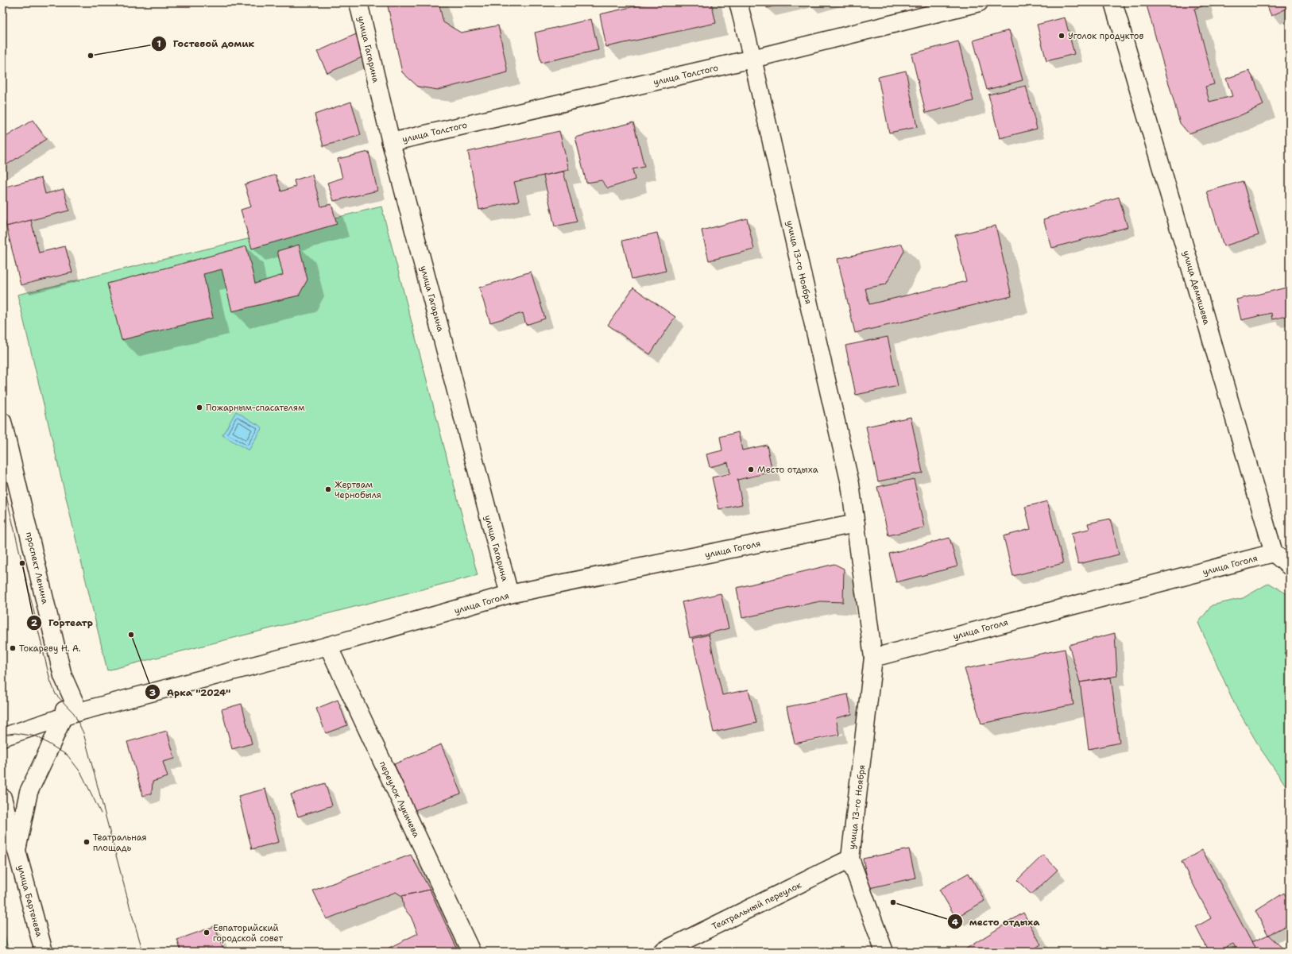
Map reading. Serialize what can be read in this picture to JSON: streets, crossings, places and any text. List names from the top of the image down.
{
  "streets": {
    "street": [
      "улица Гагарина",
      "улица Толстого",
      "улица 13-го Ноября",
      "улица Демышева",
      "улица Гоголя",
      "проспект Ленина",
      "переулок Лукичева",
      "улица Бартенева",
      "Театральный переулок"
    ]
  },
  "crossings": [
    ["улица Гагарина", "улица Толстого"],
    ["улица Гагарина", "улица Гоголя"],
    ["улица Толстого", "улица 13-го Ноября"],
    ["улица 13-го Ноября", "улица Гоголя"],
    ["улица 13-го Ноября", "Театральный переулок"],
    ["улица Демышева", "улица Гоголя"],
    ["улица Гоголя", "проспект Ленина"],
    ["улица Гоголя", "переулок Лукичева"],
    ["проспект Ленина", "улица Бартенева"]
  ],
  "places": [
    "Уголок продуктов",
    "Гостевой домик",
    "Пожарным-спасателям",
    "Место отдыха",
    "Жертвам Чернобыля",
    "Гортеатр",
    "Арка \"2024\"",
    "Токареву Н. А.",
    "Театральная площадь",
    "место отдыха",
    "Евпаторийский городской совет"
  ]
}
